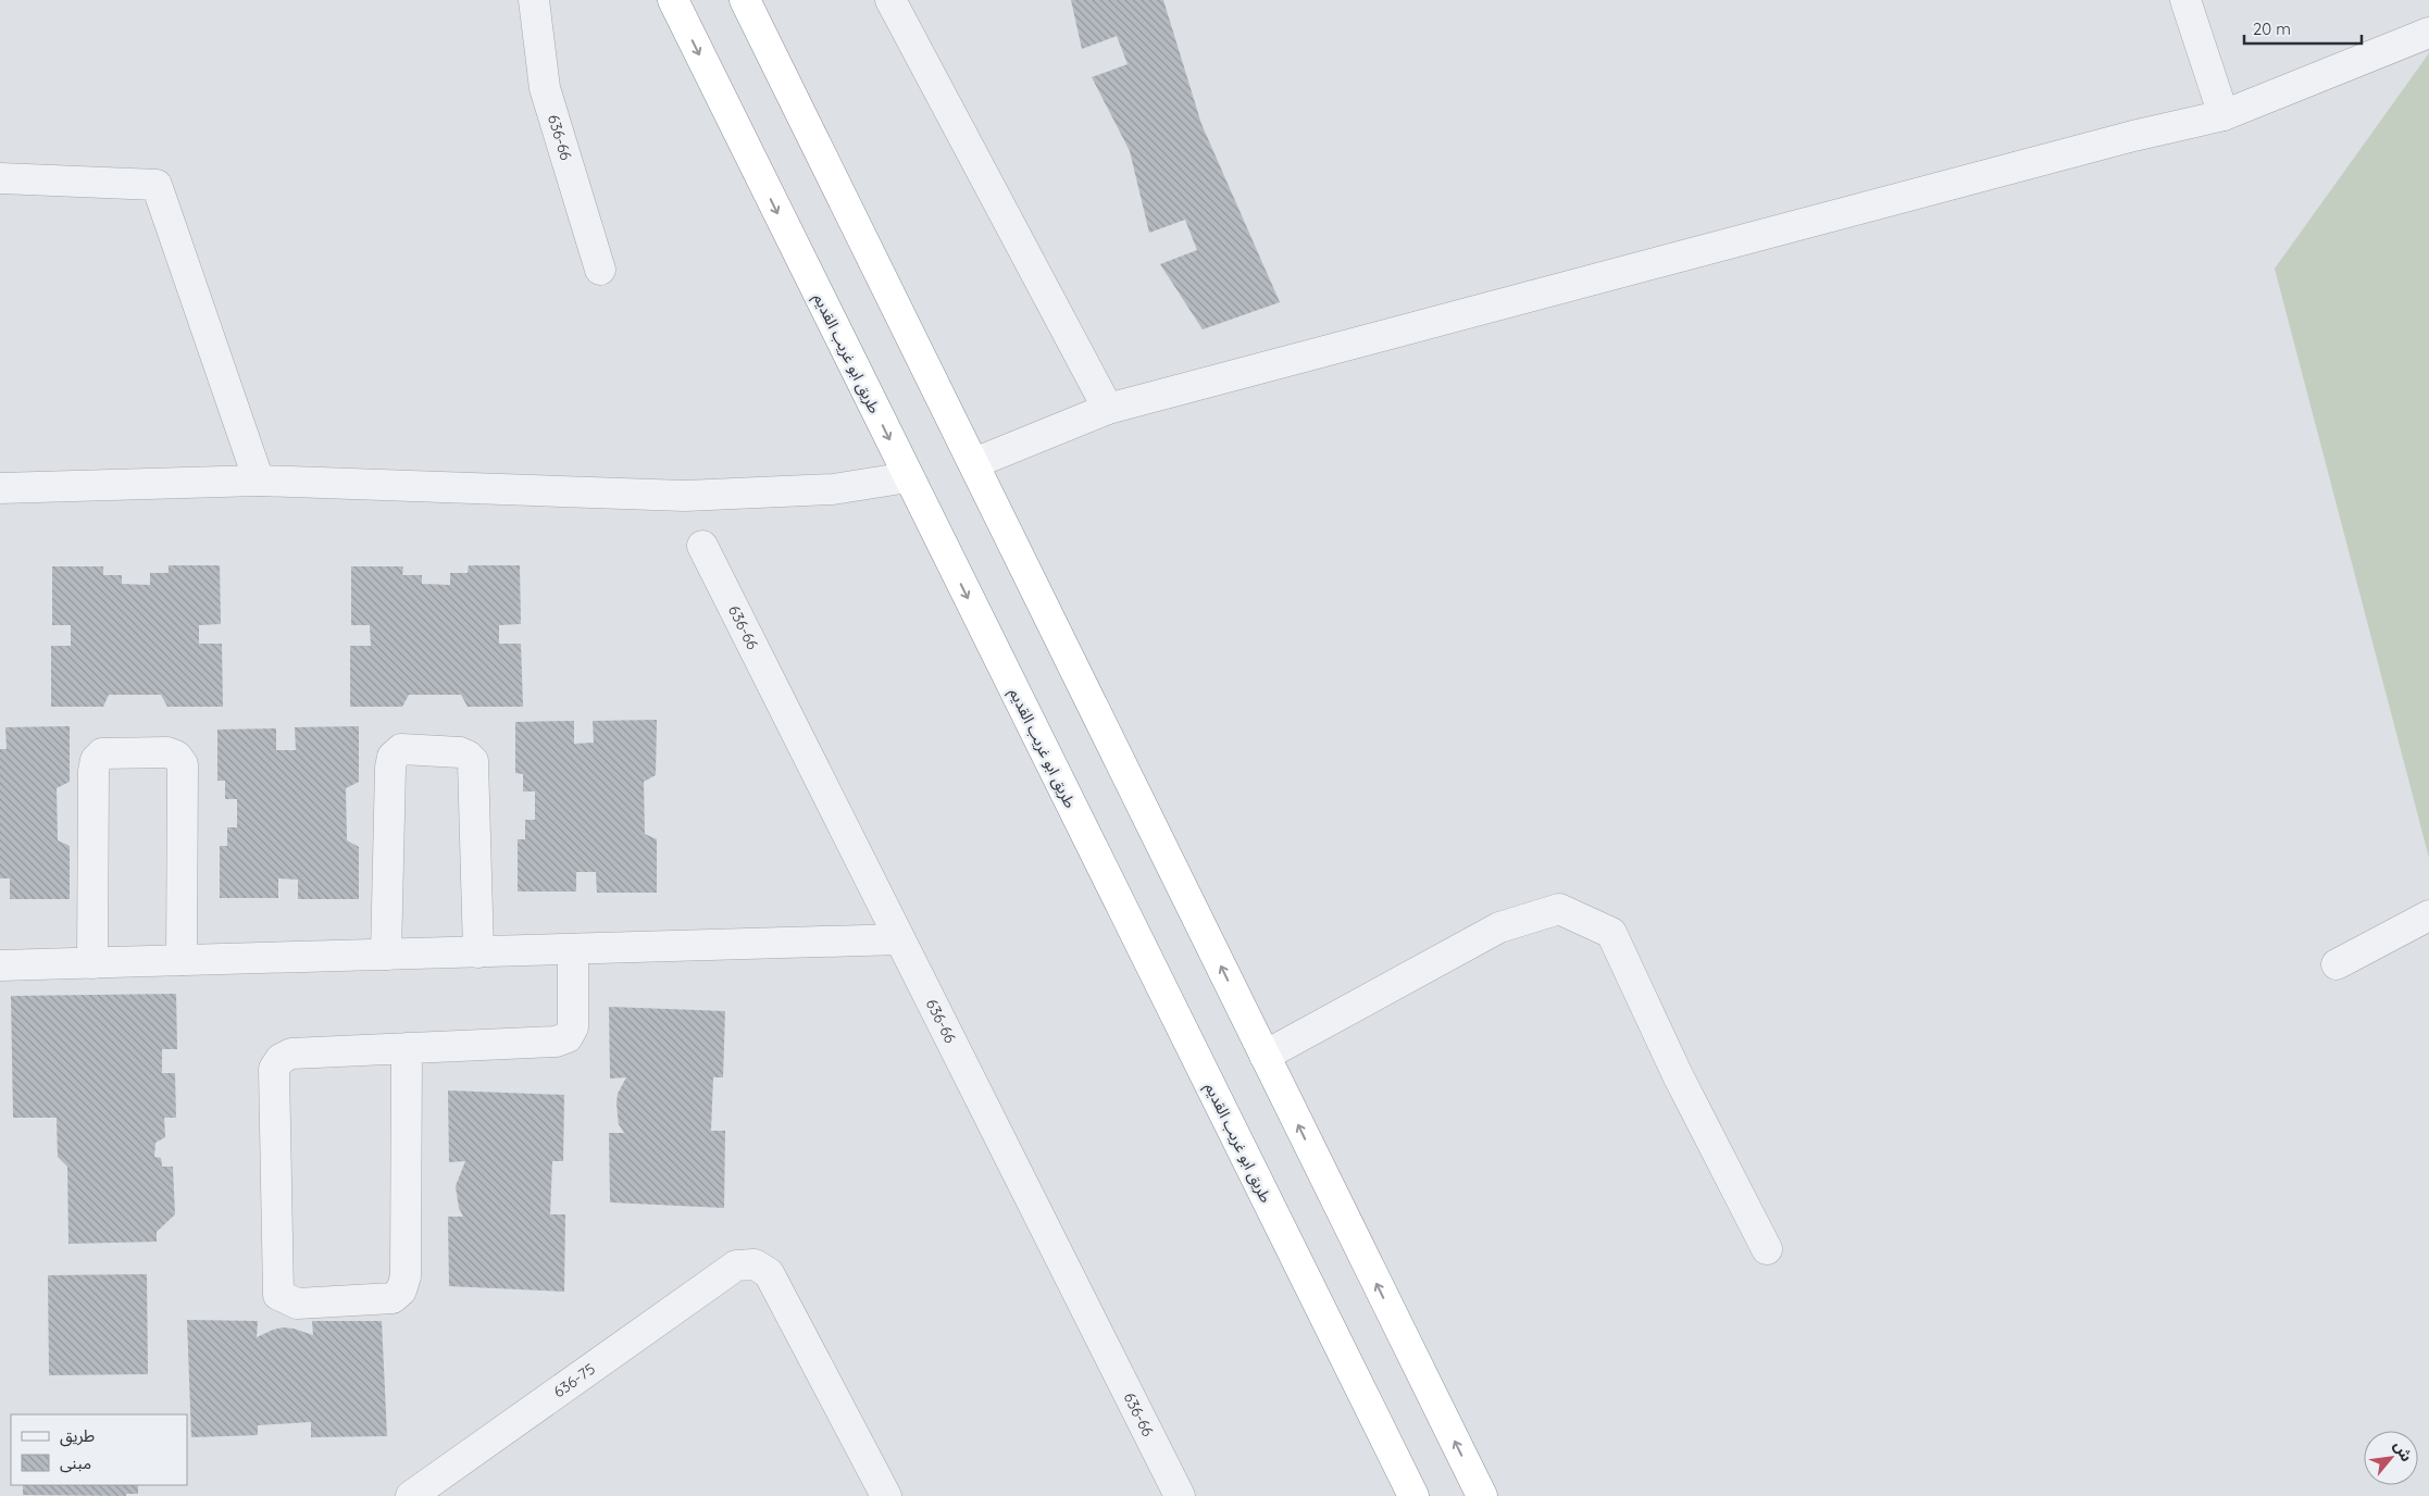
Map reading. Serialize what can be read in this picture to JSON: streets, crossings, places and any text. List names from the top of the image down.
{
  "streets": {
    "highway": ["طريق ابو غريب القديم"],
    "street": ["636-66", "636-75"]
  },
  "legend": ["طريق", "مبنى"],
  "scale_bar": "20 m",
  "north": "top right"
}
